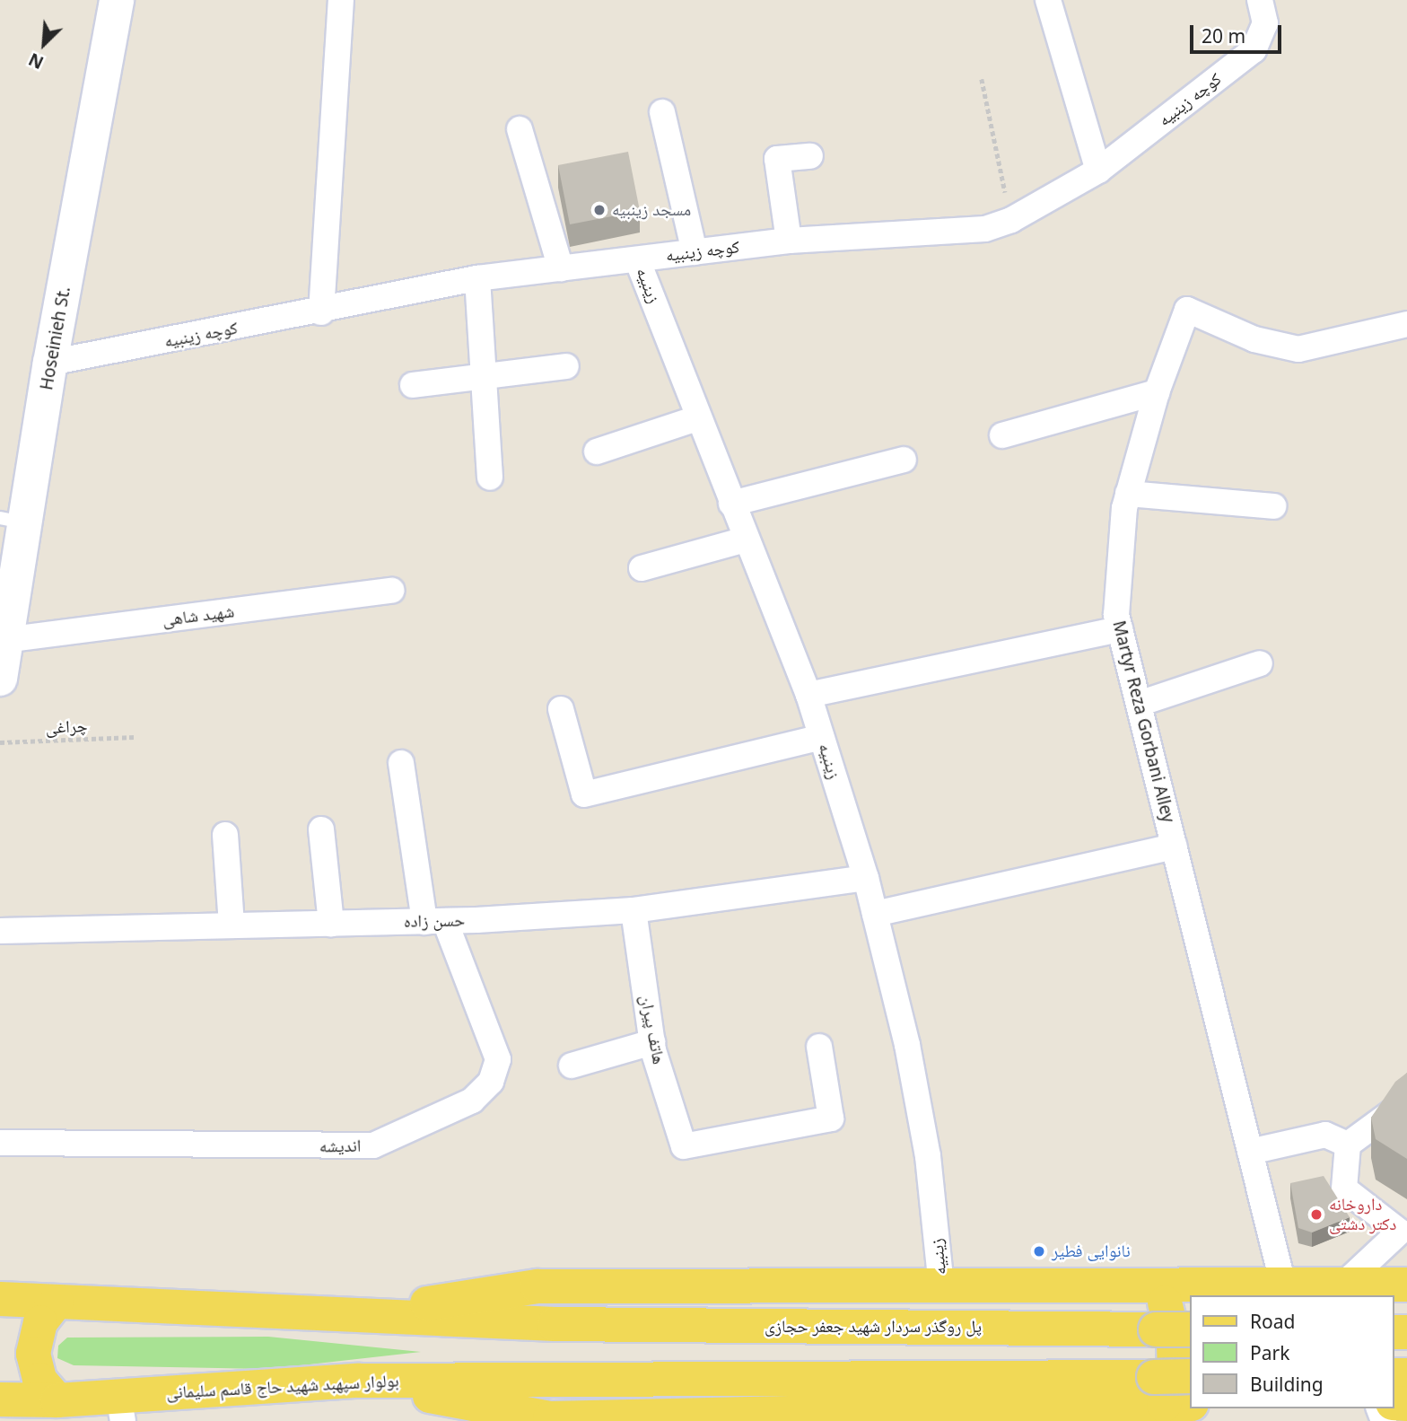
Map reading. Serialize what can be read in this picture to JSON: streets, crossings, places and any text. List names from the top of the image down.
{
  "streets": {
    "main road": ["پل روگذر سردار شهید جعفر حجازی", "بولوار سپهبد شهید حاج قاسم سلیمانی"],
    "street": [
      "کوچه زینبیه",
      "زینبیه",
      "Hoseinieh St.",
      "شهید شاهی",
      "Martyr Reza Gorbani Alley",
      "حسن زاده",
      "هاتف پیران",
      "اندیشه"
    ],
    "path": ["چراغی"]
  },
  "crossings": [
    ["کوچه زینبیه", "زینبیه"],
    ["کوچه زینبیه", "Hoseinieh St."],
    ["زینبیه", "حسن زاده"],
    ["Hoseinieh St.", "شهید شاهی"],
    ["حسن زاده", "هاتف پیران"],
    ["حسن زاده", "اندیشه"]
  ],
  "places": ["مسجد زینبیه", "داروخانه دکتر دشتی", "نانوایی فطیر"],
  "legend": ["Road", "Park", "Building"],
  "scale_bar": "20 m",
  "north": "bottom left"
}
